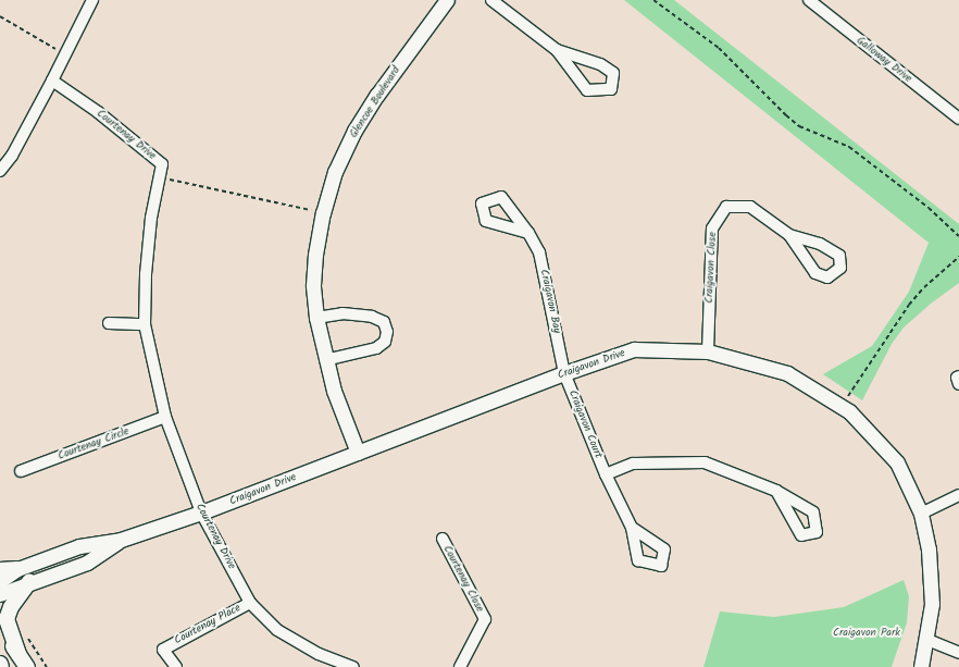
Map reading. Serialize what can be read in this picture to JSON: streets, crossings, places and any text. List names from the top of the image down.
{
  "streets": {
    "street": [
      "Galloway Drive",
      "Glencoe Boulevard",
      "Courtenay Drive",
      "Craigavon Close",
      "Craigavon Bay",
      "Craigavon Drive",
      "Craigavon Court",
      "Courtenay Circle",
      "Courtenay Close",
      "Courtenay Place"
    ]
  },
  "crossings": [
    ["Glencoe Boulevard", "Craigavon Drive"],
    ["Courtenay Drive", "Craigavon Drive"],
    ["Courtenay Drive", "Courtenay Circle"],
    ["Courtenay Drive", "Courtenay Place"],
    ["Craigavon Close", "Craigavon Drive"],
    ["Craigavon Bay", "Craigavon Drive"],
    ["Craigavon Bay", "Craigavon Court"],
    ["Craigavon Drive", "Craigavon Court"]
  ],
  "parks": ["Craigavon Park"]
}
